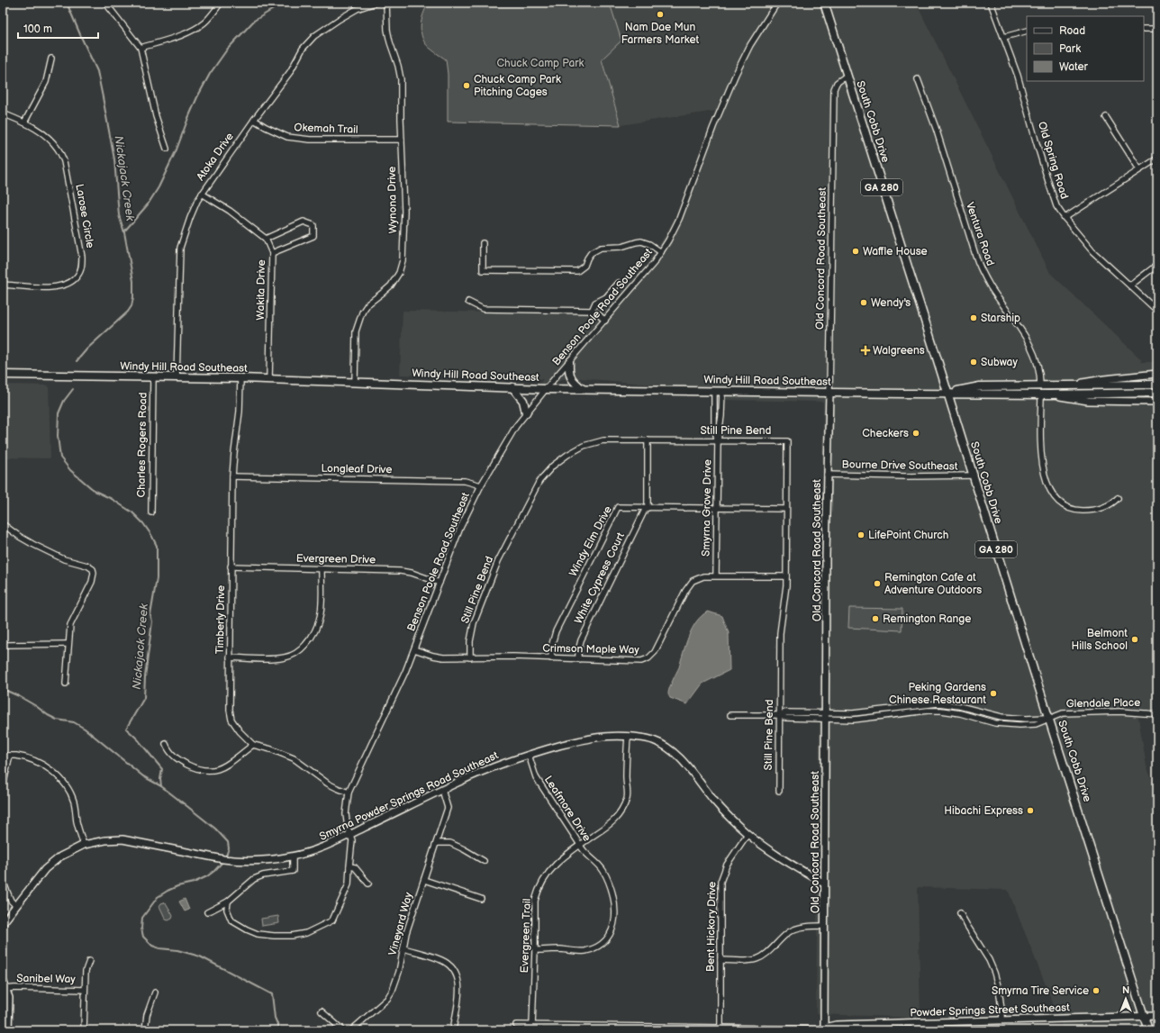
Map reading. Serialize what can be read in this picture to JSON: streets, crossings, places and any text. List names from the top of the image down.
{
  "streets": {
    "main road": ["South Cobb Drive", "GA 280", "Windy Hill Road Southeast"],
    "street": [
      "Okemah Trail",
      "Atoka Drive",
      "Old Spring Road",
      "Wynona Drive",
      "Larose Circle",
      "Ventura Road",
      "Old Concord Road Southeast",
      "Wakita Drive",
      "Benson Poole Road Southeast",
      "Still Pine Bend",
      "Charles Rogers Road",
      "Bourne Drive Southeast",
      "Longleaf Drive",
      "Smyrna Grove Drive",
      "Windy Elm Drive",
      "Evergreen Drive",
      "White Cypress Court",
      "Timberly Drive",
      "Crimson Maple Way",
      "Glendale Place",
      "Smyrna Powder Springs Road Southeast",
      "Leafmore Drive",
      "Vineyard Way",
      "Bent Hickory Drive",
      "Evergreen Trail",
      "Sanibel Way",
      "Powder Springs Street Southeast"
    ]
  },
  "crossings": [
    ["South Cobb Drive", "Old Concord Road Southeast"],
    ["South Cobb Drive", "Windy Hill Road Southeast"],
    ["South Cobb Drive", "Bourne Drive Southeast"],
    ["South Cobb Drive", "Glendale Place"],
    ["South Cobb Drive", "Powder Springs Street Southeast"],
    ["Okemah Trail", "Atoka Drive"],
    ["Okemah Trail", "Wynona Drive"],
    ["Atoka Drive", "Wakita Drive"],
    ["Atoka Drive", "Windy Hill Road Southeast"],
    ["Wynona Drive", "Windy Hill Road Southeast"],
    ["Ventura Road", "Windy Hill Road Southeast"],
    ["Old Concord Road Southeast", "Windy Hill Road Southeast"],
    ["Old Concord Road Southeast", "Bourne Drive Southeast"],
    ["Old Concord Road Southeast", "Glendale Place"],
    ["Old Concord Road Southeast", "Smyrna Powder Springs Road Southeast"],
    ["Old Concord Road Southeast", "Powder Springs Street Southeast"],
    ["Wakita Drive", "Windy Hill Road Southeast"],
    ["Benson Poole Road Southeast", "Windy Hill Road Southeast"],
    ["Benson Poole Road Southeast", "Longleaf Drive"],
    ["Benson Poole Road Southeast", "Evergreen Drive"],
    ["Benson Poole Road Southeast", "Crimson Maple Way"],
    ["Benson Poole Road Southeast", "Smyrna Powder Springs Road Southeast"],
    ["Windy Hill Road Southeast", "Charles Rogers Road"],
    ["Windy Hill Road Southeast", "Smyrna Grove Drive"],
    ["Windy Hill Road Southeast", "Timberly Drive"],
    ["Still Pine Bend", "Smyrna Grove Drive"],
    ["Still Pine Bend", "Windy Elm Drive"],
    ["Still Pine Bend", "Crimson Maple Way"],
    ["Longleaf Drive", "Timberly Drive"],
    ["Smyrna Grove Drive", "Windy Elm Drive"],
    ["Smyrna Grove Drive", "Crimson Maple Way"],
    ["Windy Elm Drive", "White Cypress Court"],
    ["Windy Elm Drive", "Crimson Maple Way"],
    ["Evergreen Drive", "Timberly Drive"],
    ["White Cypress Court", "Crimson Maple Way"],
    ["Smyrna Powder Springs Road Southeast", "Leafmore Drive"],
    ["Smyrna Powder Springs Road Southeast", "Vineyard Way"],
    ["Smyrna Powder Springs Road Southeast", "Bent Hickory Drive"],
    ["Smyrna Powder Springs Road Southeast", "Evergreen Trail"],
    ["Leafmore Drive", "Evergreen Trail"]
  ],
  "water": ["Nickajack Creek"],
  "parks": ["Chuck Camp Park"],
  "places": {
    "other": [
      "Nam Dae Mun Farmers Market",
      "Chuck Camp Park Pitching Cages",
      "Waffle House",
      "Wendy's",
      "Starship",
      "Subway",
      "Checkers",
      "LifePoint Church",
      "Remington Cafe at Adventure Outdoors",
      "Remington Range",
      "Belmont Hills School",
      "Peking Gardens Chinese Restaurant",
      "Hibachi Express",
      "Smyrna Tire Service"
    ],
    "health": ["Walgreens"]
  },
  "legend": ["Road", "Park", "Water"],
  "scale_bar": "100 m",
  "north": "top"
}
